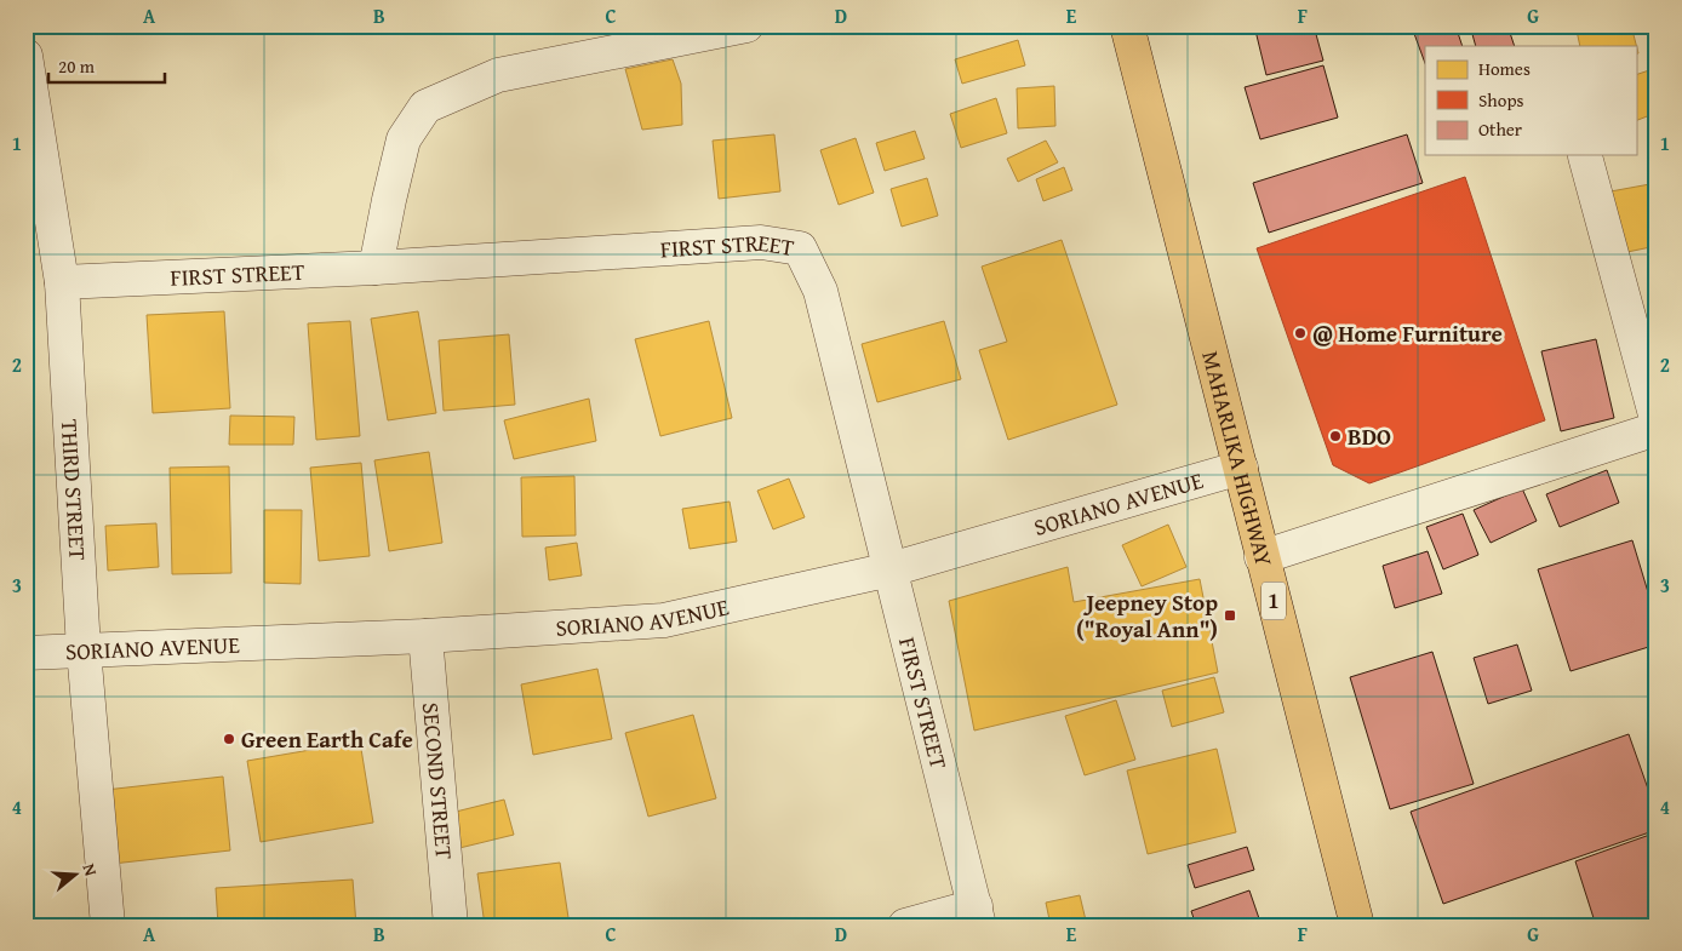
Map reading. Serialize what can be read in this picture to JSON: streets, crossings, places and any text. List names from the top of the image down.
{
  "streets": {
    "main road": ["MAHARLIKA HIGHWAY", "1"],
    "street": [
      "FIRST STREET",
      "THIRD STREET",
      "SORIANO AVENUE",
      "SECOND STREET"
    ]
  },
  "crossings": [
    ["FIRST STREET", "THIRD STREET"],
    ["FIRST STREET", "SORIANO AVENUE"],
    ["MAHARLIKA HIGHWAY", "SORIANO AVENUE"],
    ["THIRD STREET", "SORIANO AVENUE"],
    ["SORIANO AVENUE", "SECOND STREET"]
  ],
  "places": {
    "other": ["@ Home Furniture", "BDO", "Green Earth Cafe"],
    "transit": ["Jeepney Stop (\"Royal Ann\")"]
  },
  "legend": ["Homes", "Shops", "Other"],
  "scale_bar": "20 m",
  "north": "right",
  "grid": {
    "columns": [
      "A",
      "B",
      "C",
      "D",
      "E",
      "F",
      "G"
    ],
    "rows": [
      "1",
      "2",
      "3",
      "4"
    ]
  }
}
